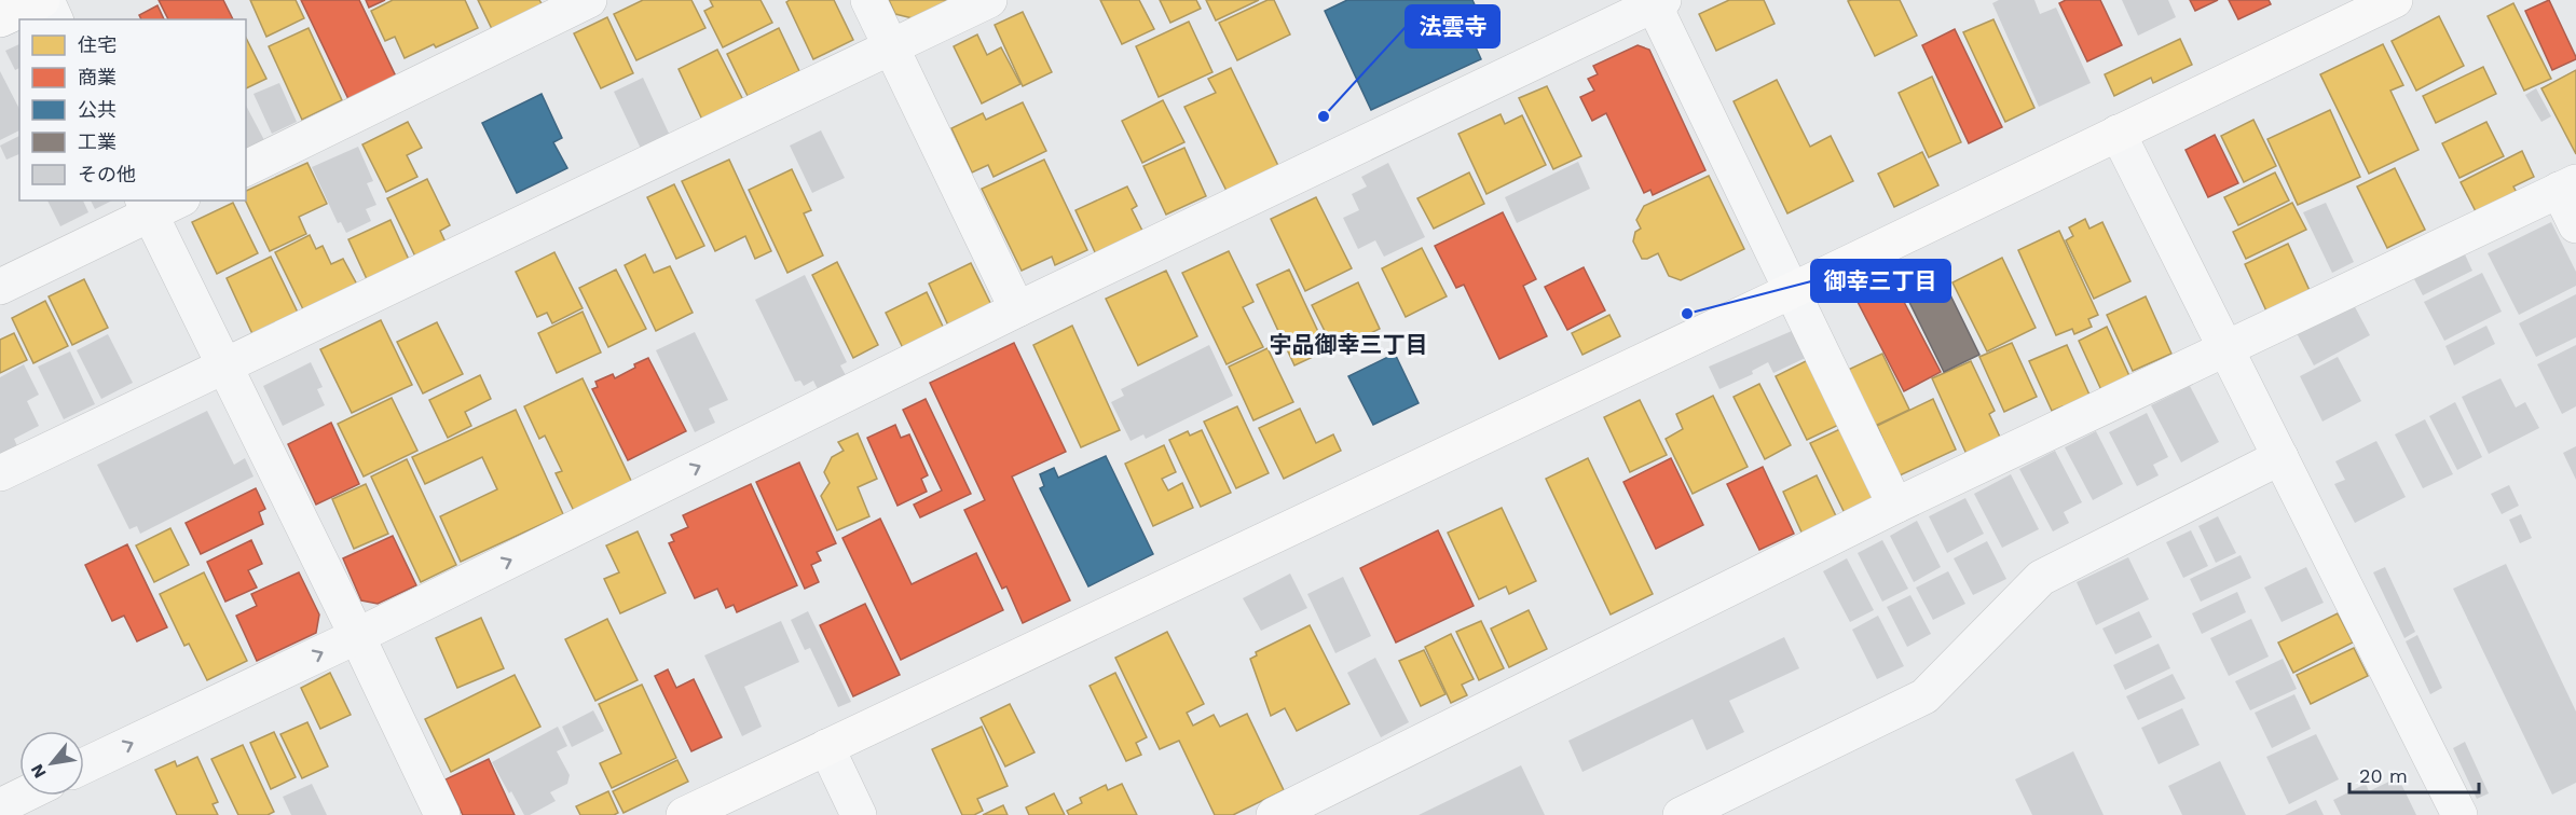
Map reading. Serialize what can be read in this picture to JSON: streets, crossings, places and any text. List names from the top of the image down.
{
  "districts": ["宇品御幸三丁目"],
  "places": ["法雲寺", "御幸三丁目"],
  "legend": [
    "住宅",
    "商業",
    "公共",
    "工業",
    "その他"
  ],
  "scale_bar": "20 m",
  "north": "bottom left"
}
